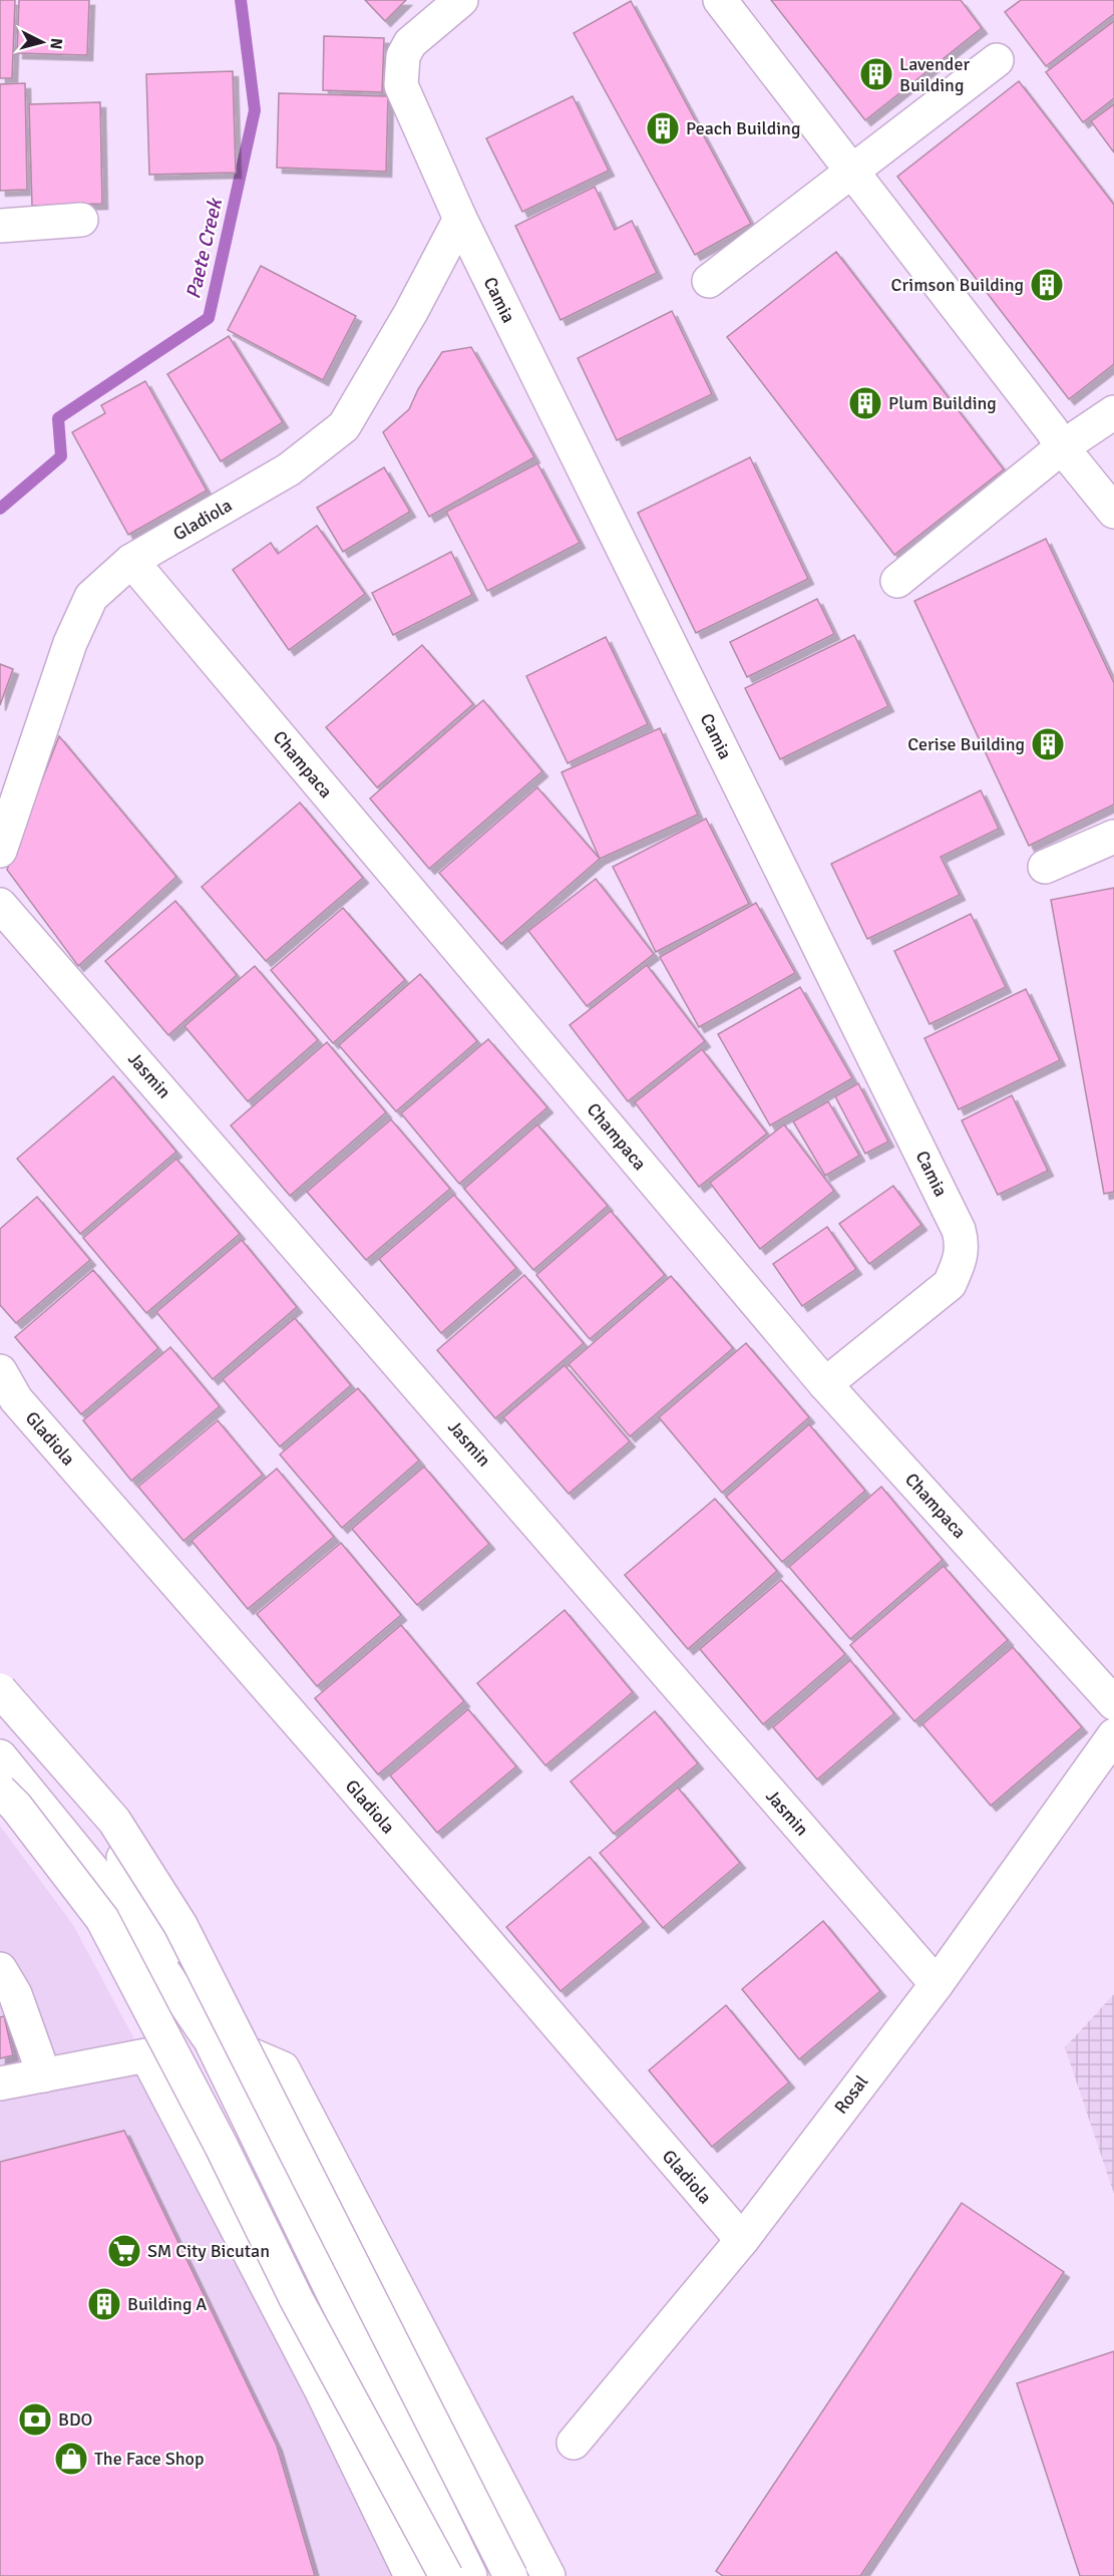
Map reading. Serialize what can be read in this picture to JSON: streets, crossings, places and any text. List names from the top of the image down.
{
  "streets": {
    "main road": [
      "Camia",
      "Gladiola",
      "Champaca",
      "Jasmin",
      "Rosal"
    ]
  },
  "crossings": [
    ["Camia", "Gladiola"],
    ["Camia", "Champaca"],
    ["Gladiola", "Champaca"],
    ["Gladiola", "Rosal"],
    ["Jasmin", "Rosal"]
  ],
  "water": ["Paete Creek"],
  "places": {
    "building": [
      "Lavender Building",
      "Peach Building",
      "Crimson Building",
      "Plum Building",
      "Cerise Building",
      "Building A"
    ],
    "supermarket": ["SM City Bicutan"],
    "bank": ["BDO"],
    "shop": ["The Face Shop"]
  },
  "north": "right"
}
